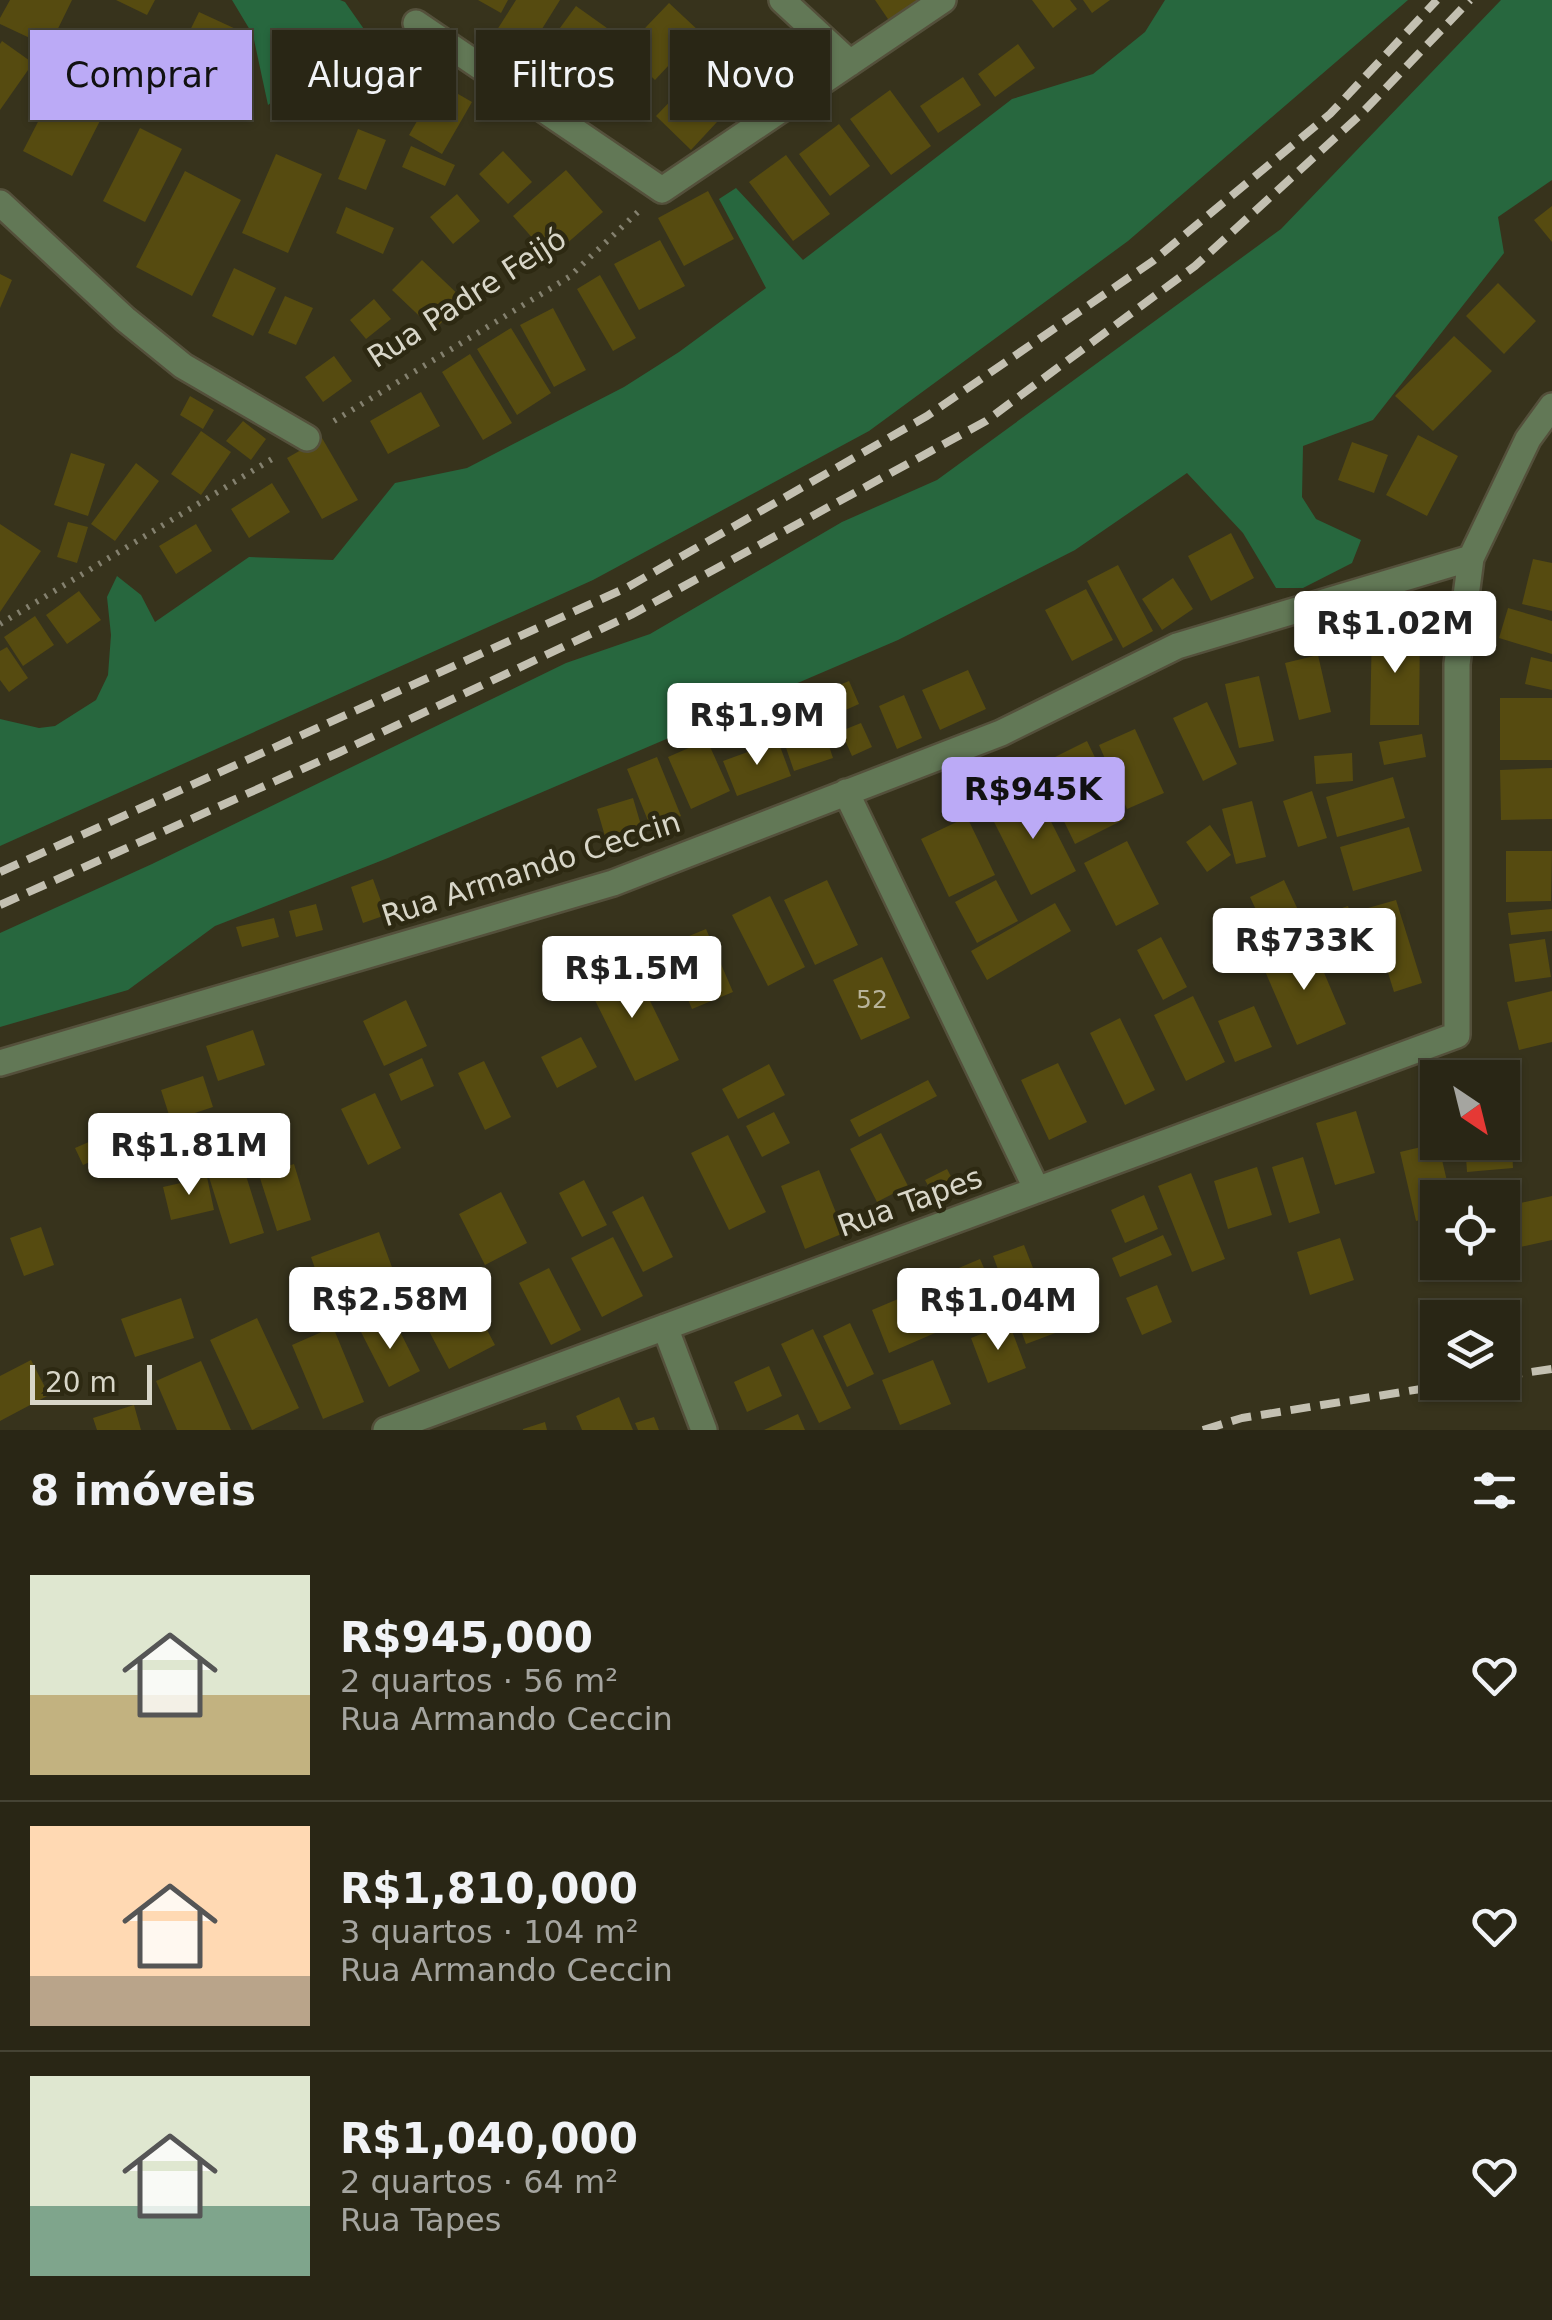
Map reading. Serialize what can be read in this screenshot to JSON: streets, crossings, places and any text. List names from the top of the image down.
{
  "streets": {
    "street": ["Rua Armando Ceccin", "Rua Tapes"],
    "path": ["Rua Padre Feijó"]
  },
  "crossings": [
    ["Rua Armando Ceccin", "Rua Tapes"]
  ],
  "house_numbers": ["52"],
  "scale_bar": "20 m",
  "north": "bottom right",
  "page": {
    "chip": [
      "Comprar",
      "Alugar",
      "Filtros",
      "Novo"
    ],
    "price": [
      "R$1.02M",
      "R$1.9M",
      "R$945K",
      "R$733K",
      "R$1.5M",
      "R$1.81M",
      "R$2.58M",
      "R$1.04M"
    ],
    "scale": "20 m",
    "heading": "8 imóveis",
    "list": [
      {
        "name": "R$945,000",
        "note": "2 quartos · 56 m² · Rua Armando Ceccin"
      },
      {
        "name": "R$1,810,000",
        "note": "3 quartos · 104 m² · Rua Armando Ceccin"
      },
      {
        "name": "R$1,040,000",
        "note": "2 quartos · 64 m² · Rua Tapes"
      }
    ]
  }
}
